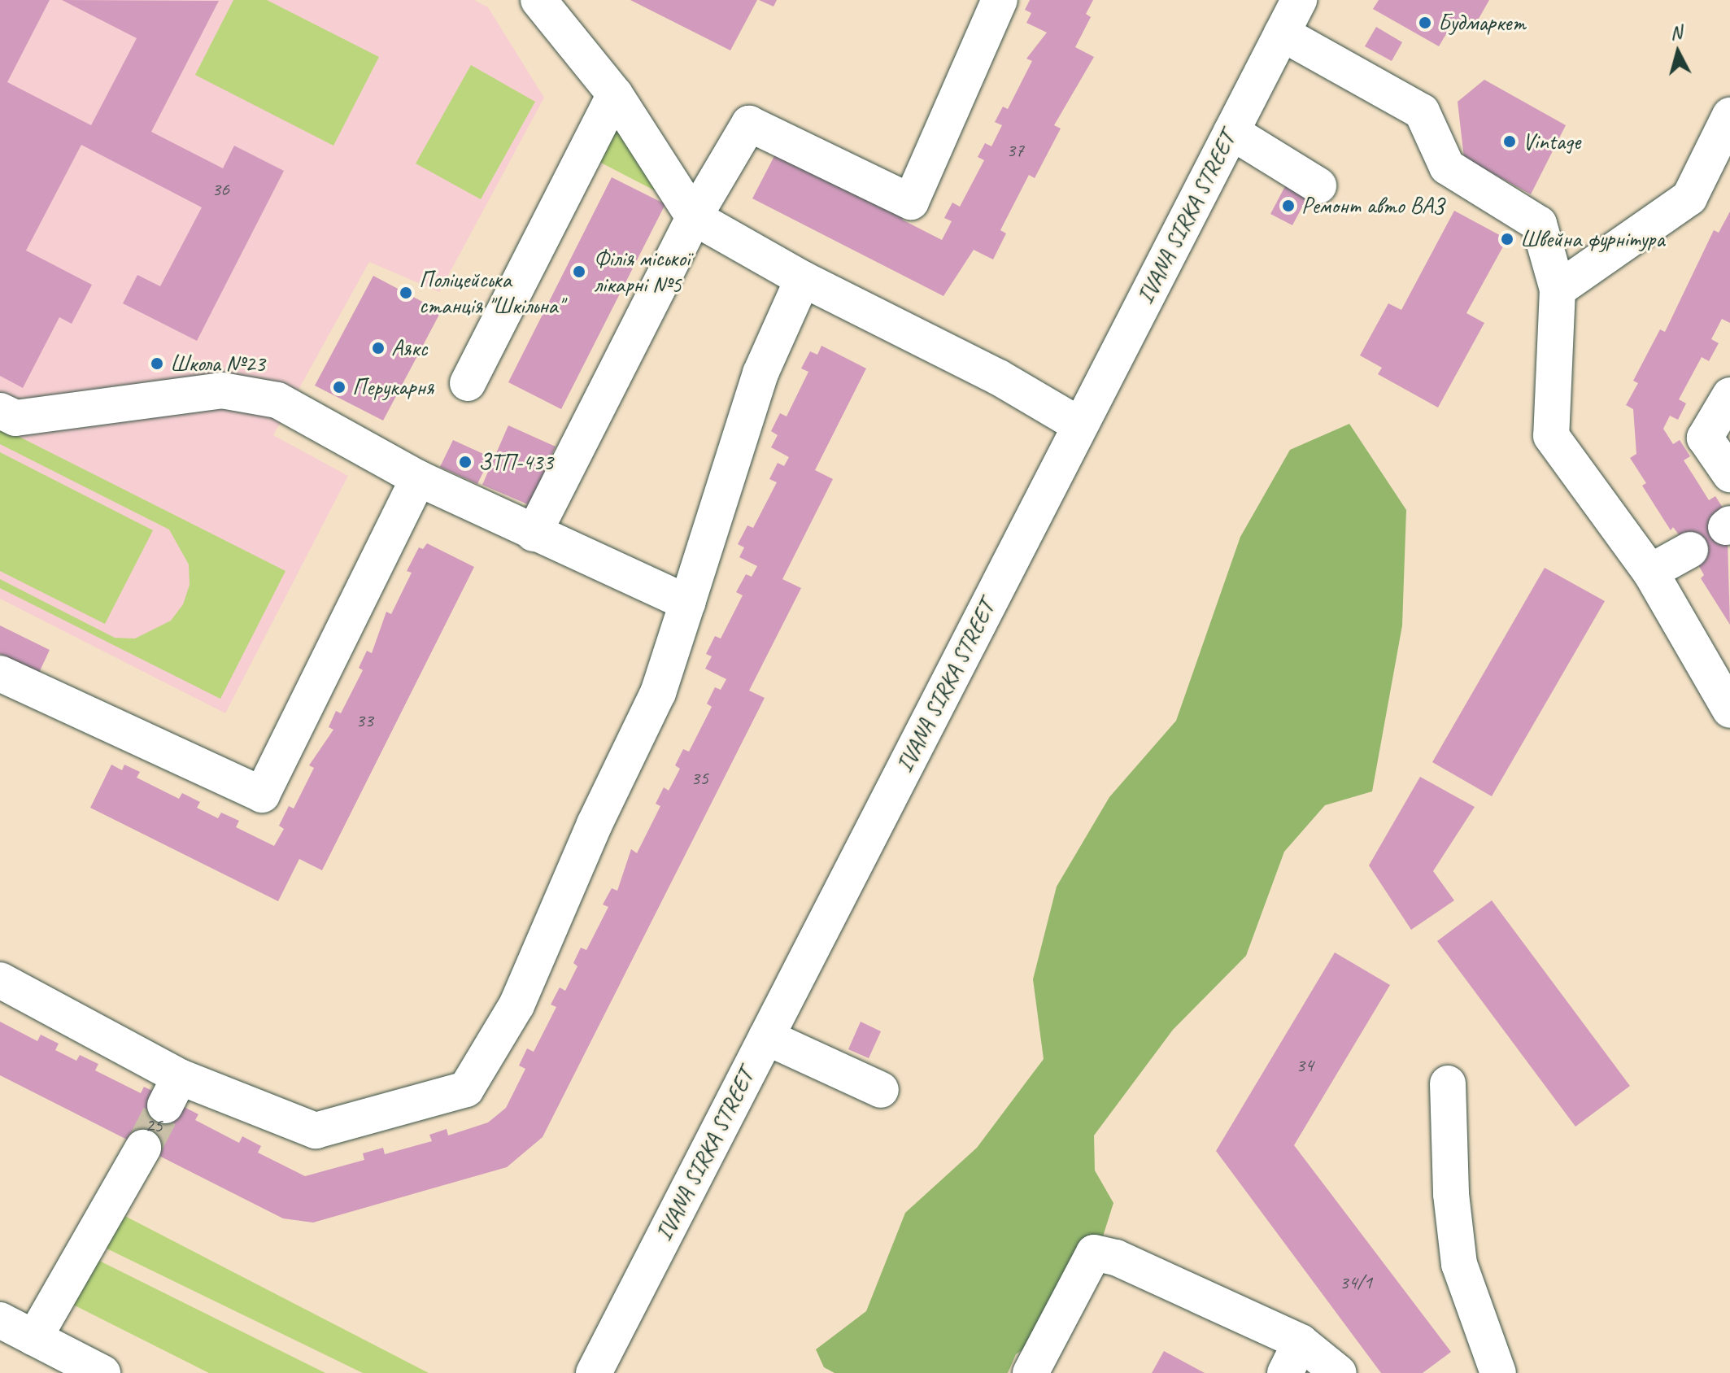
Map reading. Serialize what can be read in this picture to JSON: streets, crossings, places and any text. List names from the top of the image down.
{
  "streets": {
    "street": ["IVANA SIRKA STREET"]
  },
  "places": [
    "Будмаркет",
    "Vintage",
    "Ремонт авто ВАЗ",
    "Швейна фурнітура",
    "Філія міської лікарні №5",
    "Поліцейська станція \"Шкільна\"",
    "Аякс",
    "Школа №23",
    "Перукарня",
    "ЗТП-433"
  ],
  "house_numbers": [
    "37",
    "36",
    "33",
    "35",
    "34",
    "25",
    "34/1"
  ],
  "north": "top"
}
